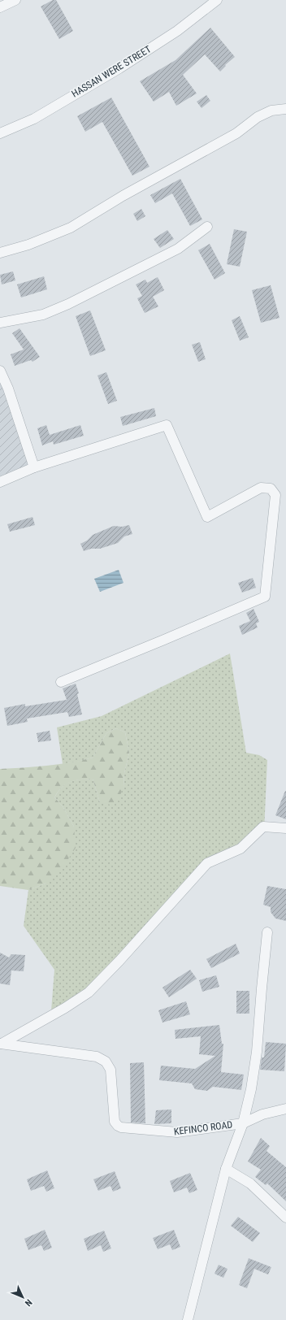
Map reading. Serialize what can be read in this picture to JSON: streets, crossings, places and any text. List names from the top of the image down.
{
  "streets": {
    "street": ["HASSAN WERE STREET", "KEFINCO ROAD"]
  },
  "north": "bottom right"
}
